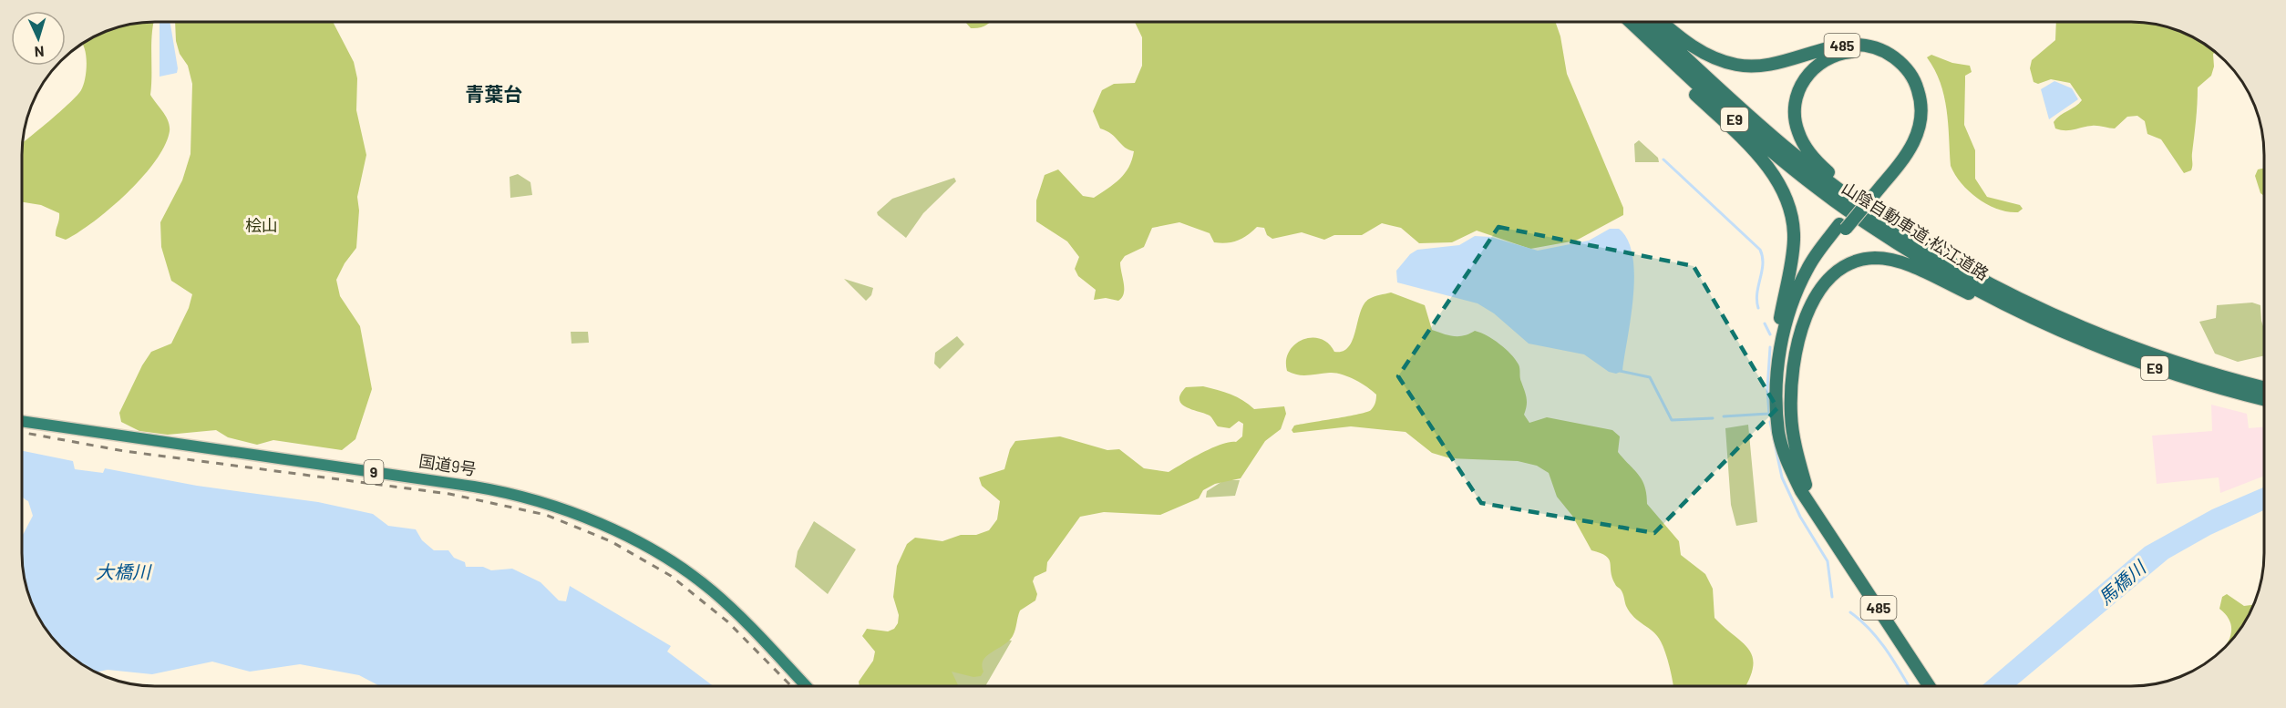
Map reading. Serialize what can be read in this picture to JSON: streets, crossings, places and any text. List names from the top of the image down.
{
  "streets": {
    "highway": [
      "485",
      "E9",
      "山陰自動車道;松江道路",
      "国道9号",
      "9"
    ]
  },
  "crossings": [
    ["485", "E9"],
    ["485", "山陰自動車道;松江道路"]
  ],
  "districts": ["青葉台"],
  "water": ["大橋川", "馬橋川"],
  "parks": ["桧山"],
  "north": "bottom"
}
